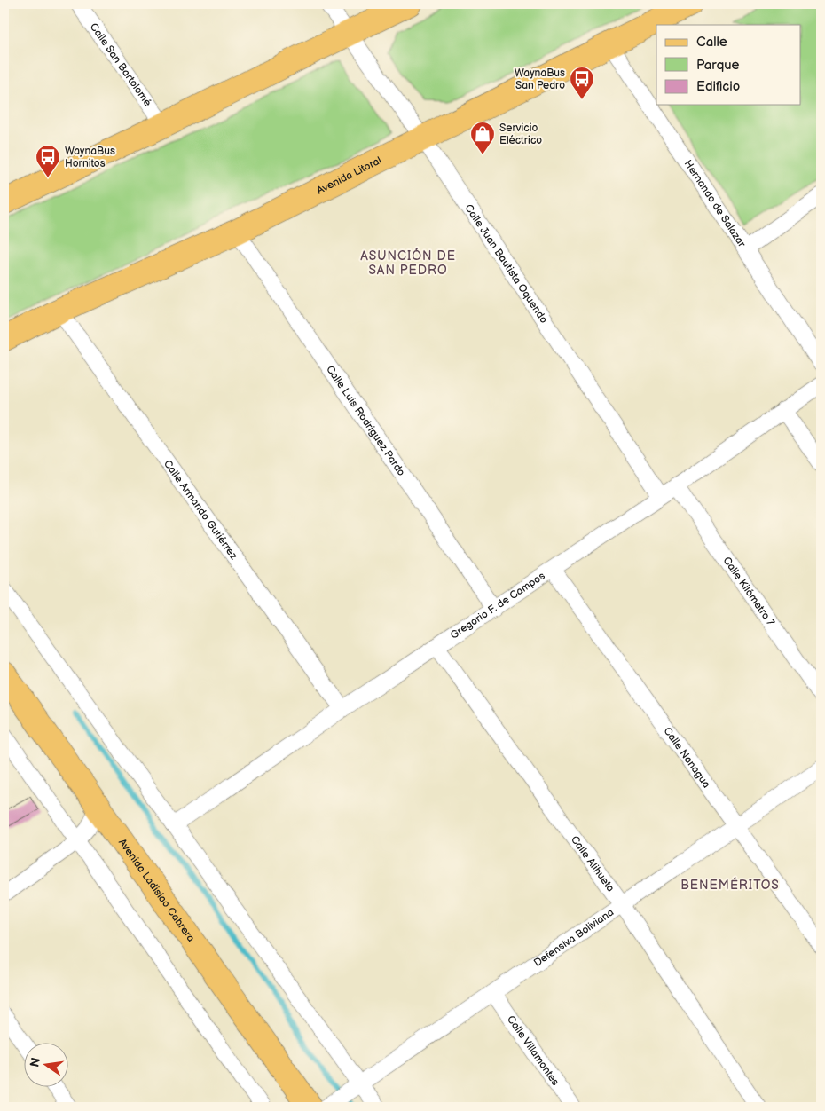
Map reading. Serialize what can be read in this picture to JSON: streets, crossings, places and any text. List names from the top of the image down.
{
  "streets": {
    "main road": ["Avenida Litoral", "Avenida Ladislao Cabrera"],
    "street": [
      "Calle San Bartolomé",
      "Hernando de Salazar",
      "Calle Juan Bautista Oquendo",
      "Calle Luis Rodriguez Pardo",
      "Calle Armando Gutiérrez",
      "Calle Kilómetro 7",
      "Gregorio F. de Campos",
      "Calle Nanagua",
      "Calle Alihueta",
      "Defensiva Boliviana",
      "Calle Villamontes"
    ]
  },
  "crossings": [
    ["Avenida Litoral", "Hernando de Salazar"],
    ["Avenida Litoral", "Calle Juan Bautista Oquendo"],
    ["Avenida Litoral", "Calle Luis Rodriguez Pardo"],
    ["Avenida Litoral", "Calle Armando Gutiérrez"],
    ["Calle Juan Bautista Oquendo", "Gregorio F. de Campos"],
    ["Calle Luis Rodriguez Pardo", "Gregorio F. de Campos"],
    ["Calle Armando Gutiérrez", "Gregorio F. de Campos"],
    ["Calle Kilómetro 7", "Gregorio F. de Campos"],
    ["Gregorio F. de Campos", "Calle Nanagua"],
    ["Gregorio F. de Campos", "Calle Alihueta"],
    ["Calle Nanagua", "Defensiva Boliviana"],
    ["Calle Alihueta", "Defensiva Boliviana"],
    ["Defensiva Boliviana", "Calle Villamontes"]
  ],
  "districts": ["ASUNCIÓN DE SAN PEDRO", "BENEMÉRITOS"],
  "places": {
    "bus stop": ["WaynaBus San Pedro", "WaynaBus Hornitos"],
    "shop": ["Servicio Eléctrico"]
  },
  "legend": ["Calle", "Parque", "Edificio"],
  "north": "left"
}
